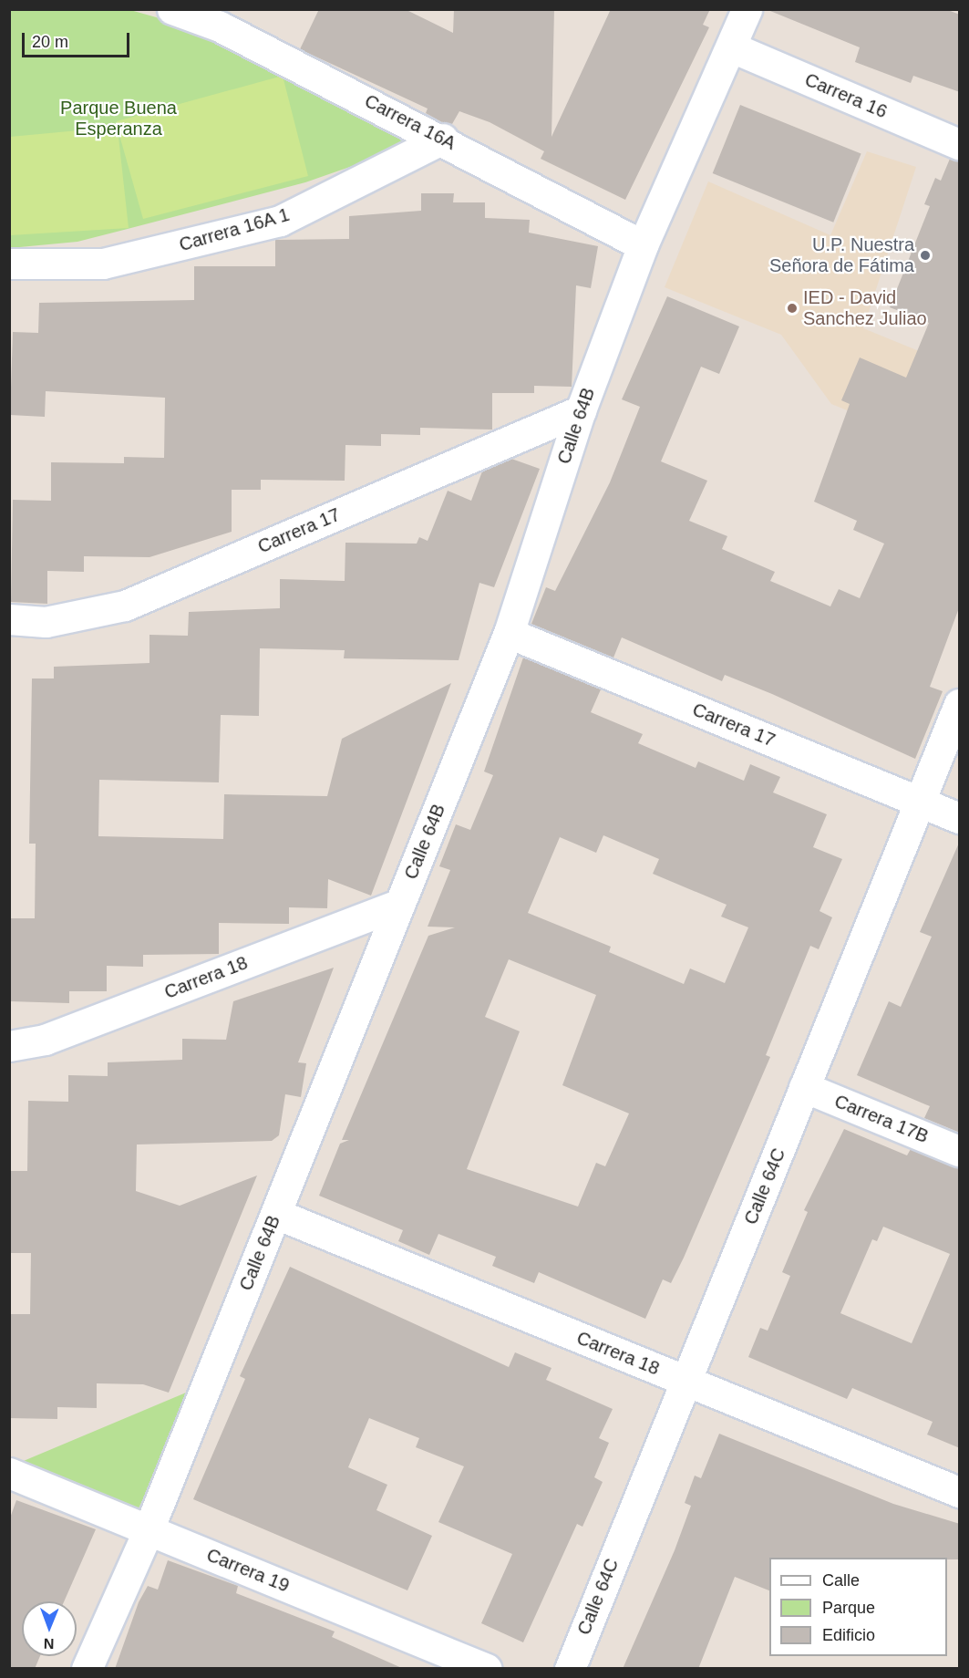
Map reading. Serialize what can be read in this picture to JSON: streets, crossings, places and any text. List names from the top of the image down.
{
  "streets": {
    "street": [
      "Carrera 16",
      "Carrera 16A",
      "Carrera 16A 1",
      "Calle 64B",
      "Carrera 17",
      "Carrera 18",
      "Carrera 17B",
      "Calle 64C",
      "Carrera 19"
    ]
  },
  "crossings": [
    ["Carrera 16", "Calle 64B"],
    ["Carrera 16A", "Carrera 16A 1"],
    ["Carrera 16A", "Calle 64B"],
    ["Calle 64B", "Carrera 17"],
    ["Calle 64B", "Carrera 18"],
    ["Calle 64B", "Carrera 19"],
    ["Carrera 17", "Calle 64C"],
    ["Carrera 18", "Calle 64C"],
    ["Carrera 17B", "Calle 64C"]
  ],
  "parks": ["Parque Buena Esperanza"],
  "places": ["U.P. Nuestra Señora de Fátima", "IED - David Sanchez Juliao"],
  "legend": ["Calle", "Parque", "Edificio"],
  "scale_bar": "20 m",
  "north": "bottom"
}
